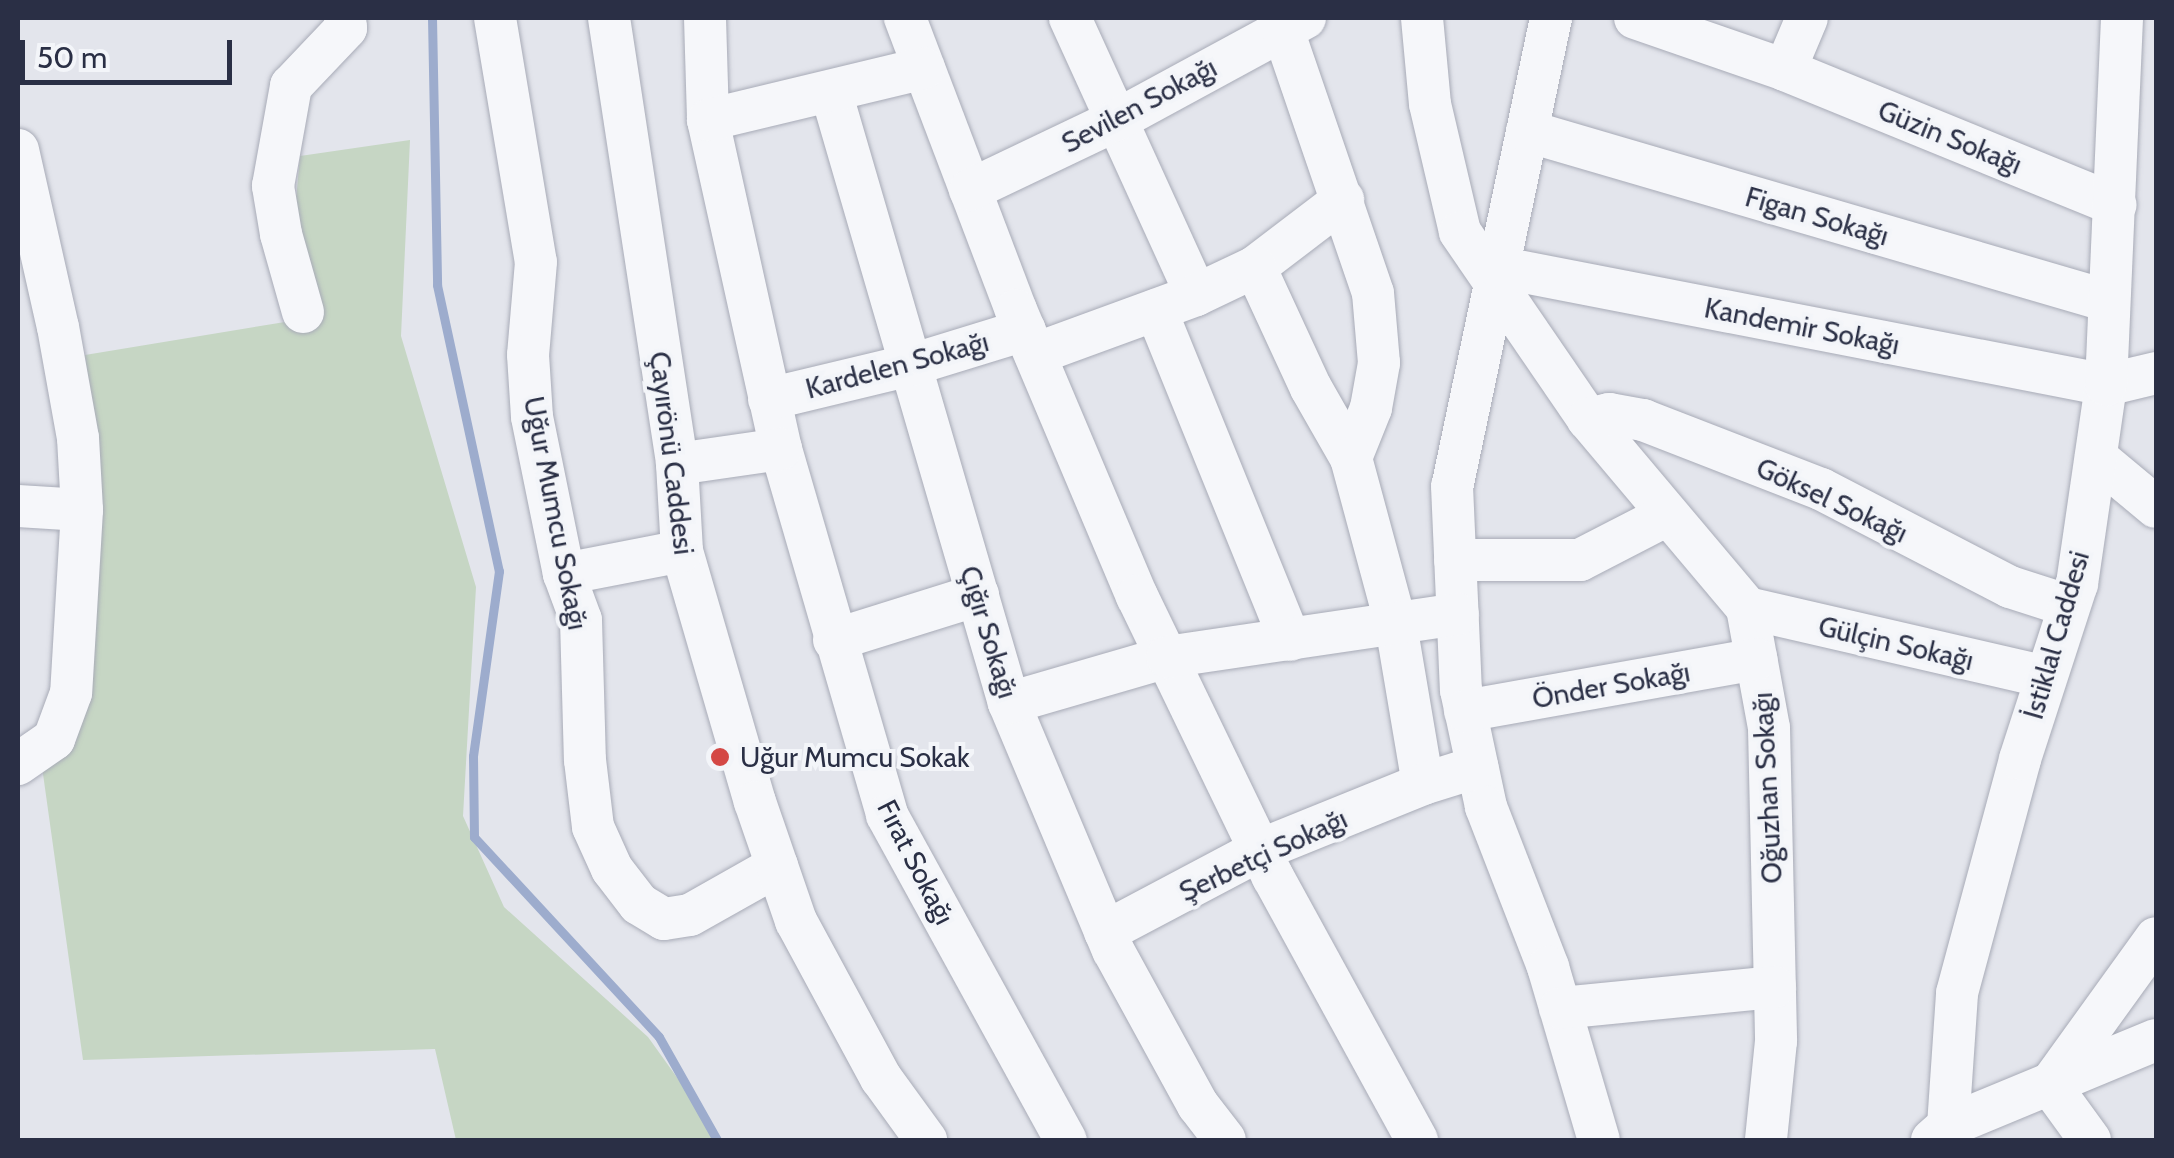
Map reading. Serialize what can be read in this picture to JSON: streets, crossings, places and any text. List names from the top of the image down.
{
  "streets": {
    "street": [
      "Sevilen Sokağı",
      "Güzin Sokağı",
      "Figan Sokağı",
      "Kandemir Sokağı",
      "Kardelen Sokağı",
      "Çayırönü Caddesi",
      "Göksel Sokağı",
      "Uğur Mumcu Sokağı",
      "Çığır Sokağı",
      "İstiklal Caddesi",
      "Gülçin Sokağı",
      "Önder Sokağı",
      "Oğuzhan Sokağı",
      "Şerbetçi Sokağı",
      "Fırat Sokağı"
    ]
  },
  "crossings": [
    ["Güzin Sokağı", "İstiklal Caddesi"],
    ["Figan Sokağı", "İstiklal Caddesi"],
    ["Kandemir Sokağı", "İstiklal Caddesi"],
    ["Kardelen Sokağı", "Çığır Sokağı"],
    ["Kardelen Sokağı", "Fırat Sokağı"],
    ["Çayırönü Caddesi", "Uğur Mumcu Sokağı"],
    ["Göksel Sokağı", "İstiklal Caddesi"],
    ["Çığır Sokağı", "Şerbetçi Sokağı"],
    ["İstiklal Caddesi", "Gülçin Sokağı"],
    ["Gülçin Sokağı", "Oğuzhan Sokağı"],
    ["Önder Sokağı", "Oğuzhan Sokağı"]
  ],
  "places": ["Uğur Mumcu Sokak"],
  "scale_bar": "50 m"
}
